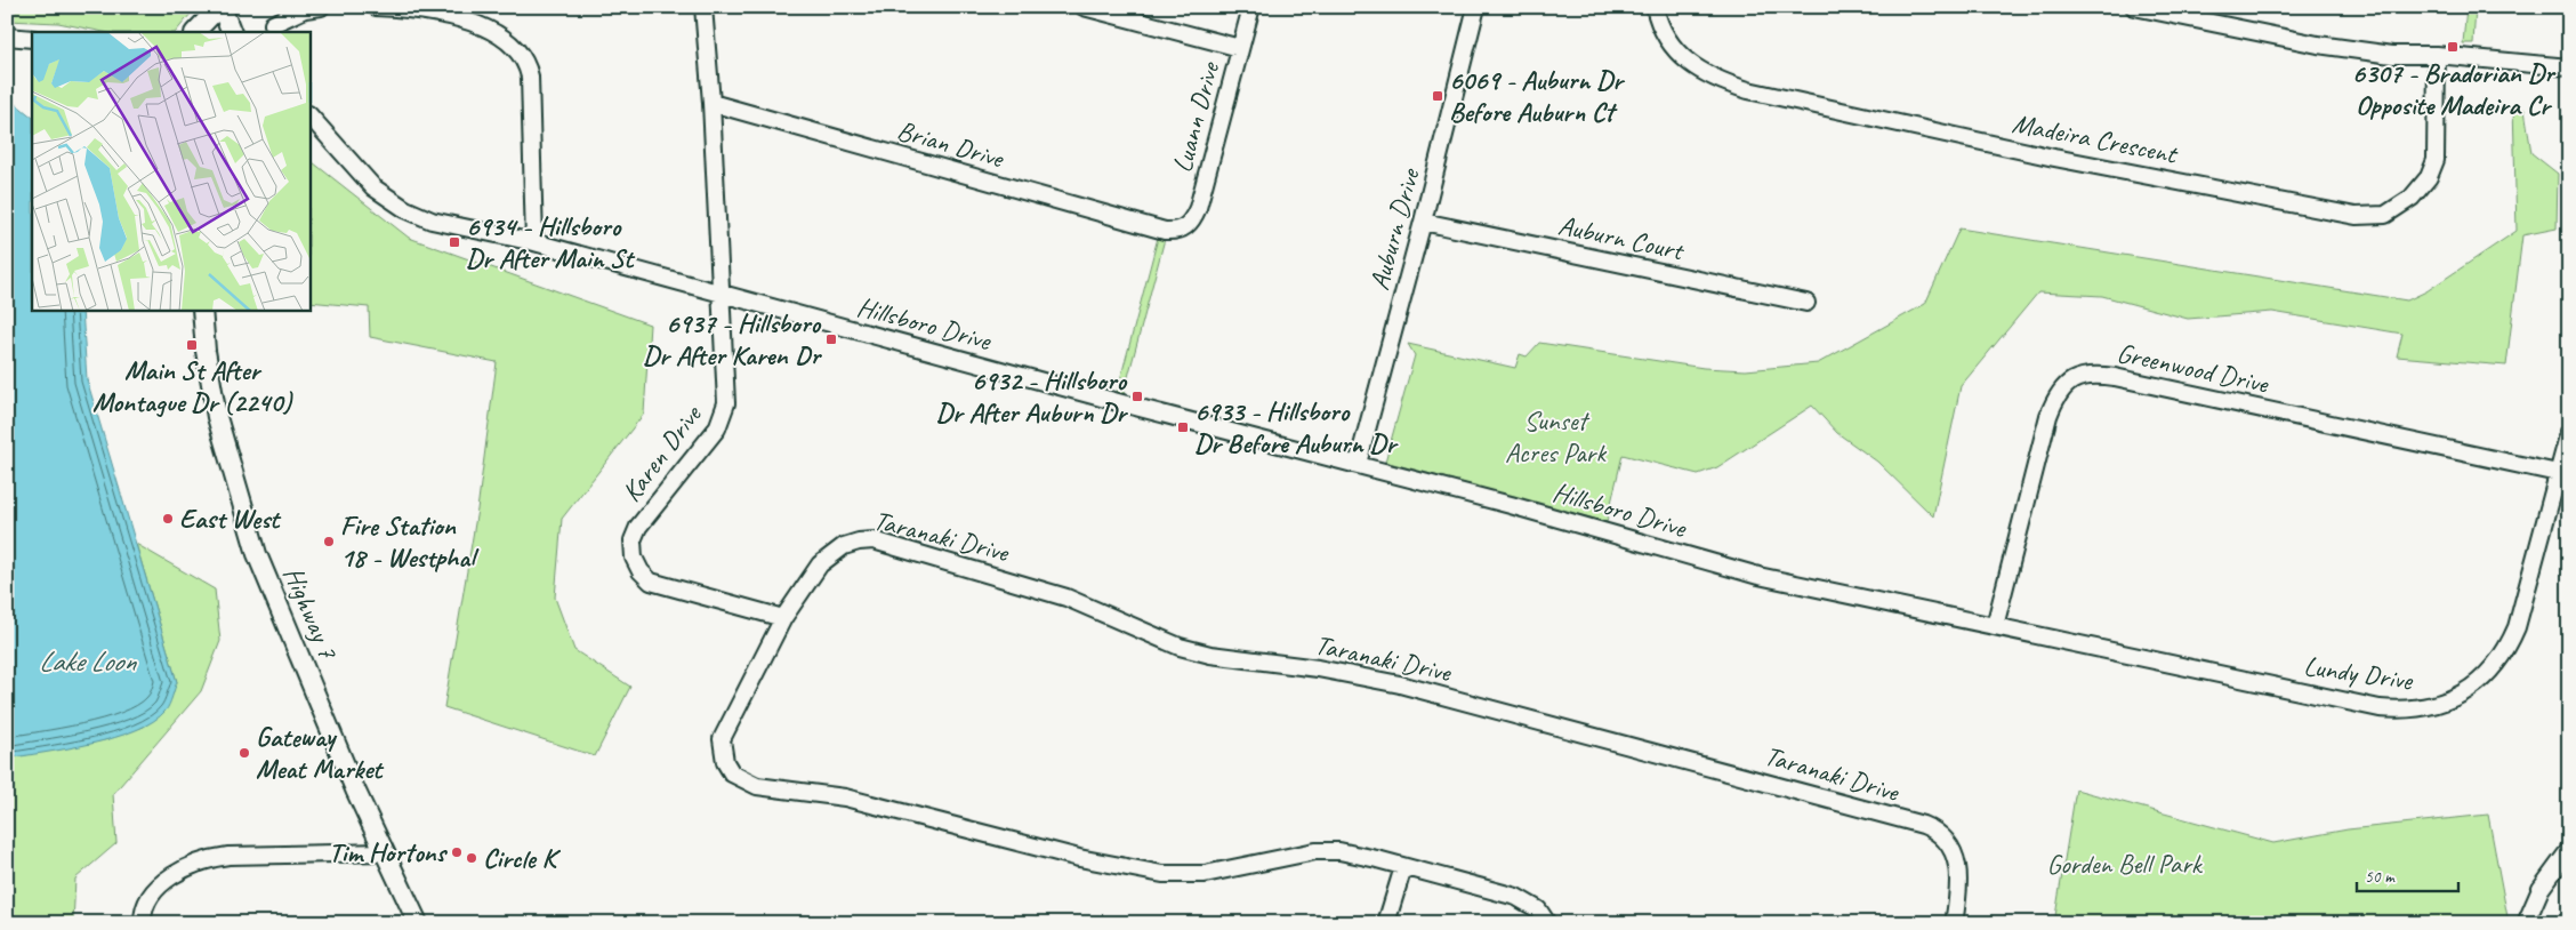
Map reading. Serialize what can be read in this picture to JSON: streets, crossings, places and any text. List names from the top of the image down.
{
  "streets": {
    "main road": ["Highway 7"],
    "street": [
      "Luann Drive",
      "Madeira Crescent",
      "Brian Drive",
      "Auburn Drive",
      "Auburn Court",
      "Hillsboro Drive",
      "Greenwood Drive",
      "Karen Drive",
      "Taranaki Drive",
      "Lundy Drive"
    ]
  },
  "crossings": [
    ["Luann Drive", "Brian Drive"],
    ["Brian Drive", "Karen Drive"],
    ["Auburn Drive", "Auburn Court"],
    ["Auburn Drive", "Hillsboro Drive"],
    ["Hillsboro Drive", "Greenwood Drive"],
    ["Hillsboro Drive", "Karen Drive"],
    ["Hillsboro Drive", "Lundy Drive"],
    ["Greenwood Drive", "Lundy Drive"],
    ["Karen Drive", "Taranaki Drive"]
  ],
  "water": ["Lake Loon"],
  "parks": ["Sunset Acres Park", "Gorden Bell Park"],
  "places": {
    "transit": [
      "6307 - Bradorian Dr Opposite Madeira Cr",
      "6069 - Auburn Dr Before Auburn Ct",
      "6934 - Hillsboro Dr After Main St",
      "6937 - Hillsboro Dr After Karen Dr",
      "Main St After Montague Dr (2240)",
      "6932 - Hillsboro Dr After Auburn Dr",
      "6933 - Hillsboro Dr Before Auburn Dr"
    ],
    "other": [
      "East West",
      "Fire Station 18 - Westphal",
      "Gateway Meat Market",
      "Tim Hortons",
      "Circle K"
    ]
  },
  "scale_bar": "50 m"
}
